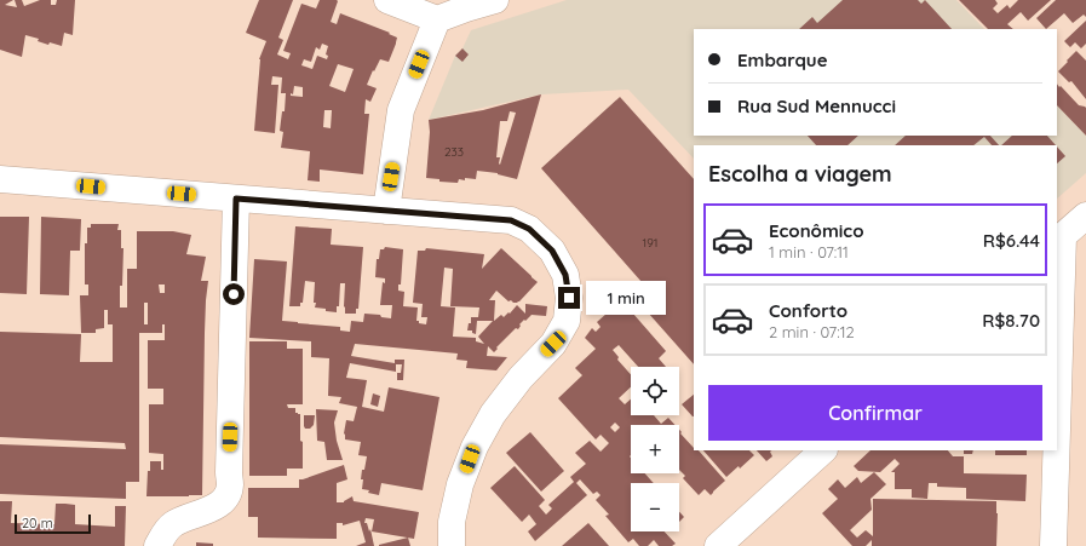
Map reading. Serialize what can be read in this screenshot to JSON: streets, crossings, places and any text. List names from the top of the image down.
{
  "house_numbers": ["233", "191"],
  "scale_bar": "20 m",
  "page": {
    "banner": ["Embarque", "Rua Sud Mennucci"],
    "heading": "Escolha a viagem",
    "list": [
      {
        "name": "Econômico",
        "note": "1 min · 07:11",
        "value": "R$6.44"
      },
      {
        "name": "Conforto",
        "note": "2 min · 07:12",
        "value": "R$8.70"
      }
    ],
    "bubble": "1 min",
    "map_buttons": ["+", "−"],
    "buttons": "Confirmar",
    "scale": "20 m"
  }
}
